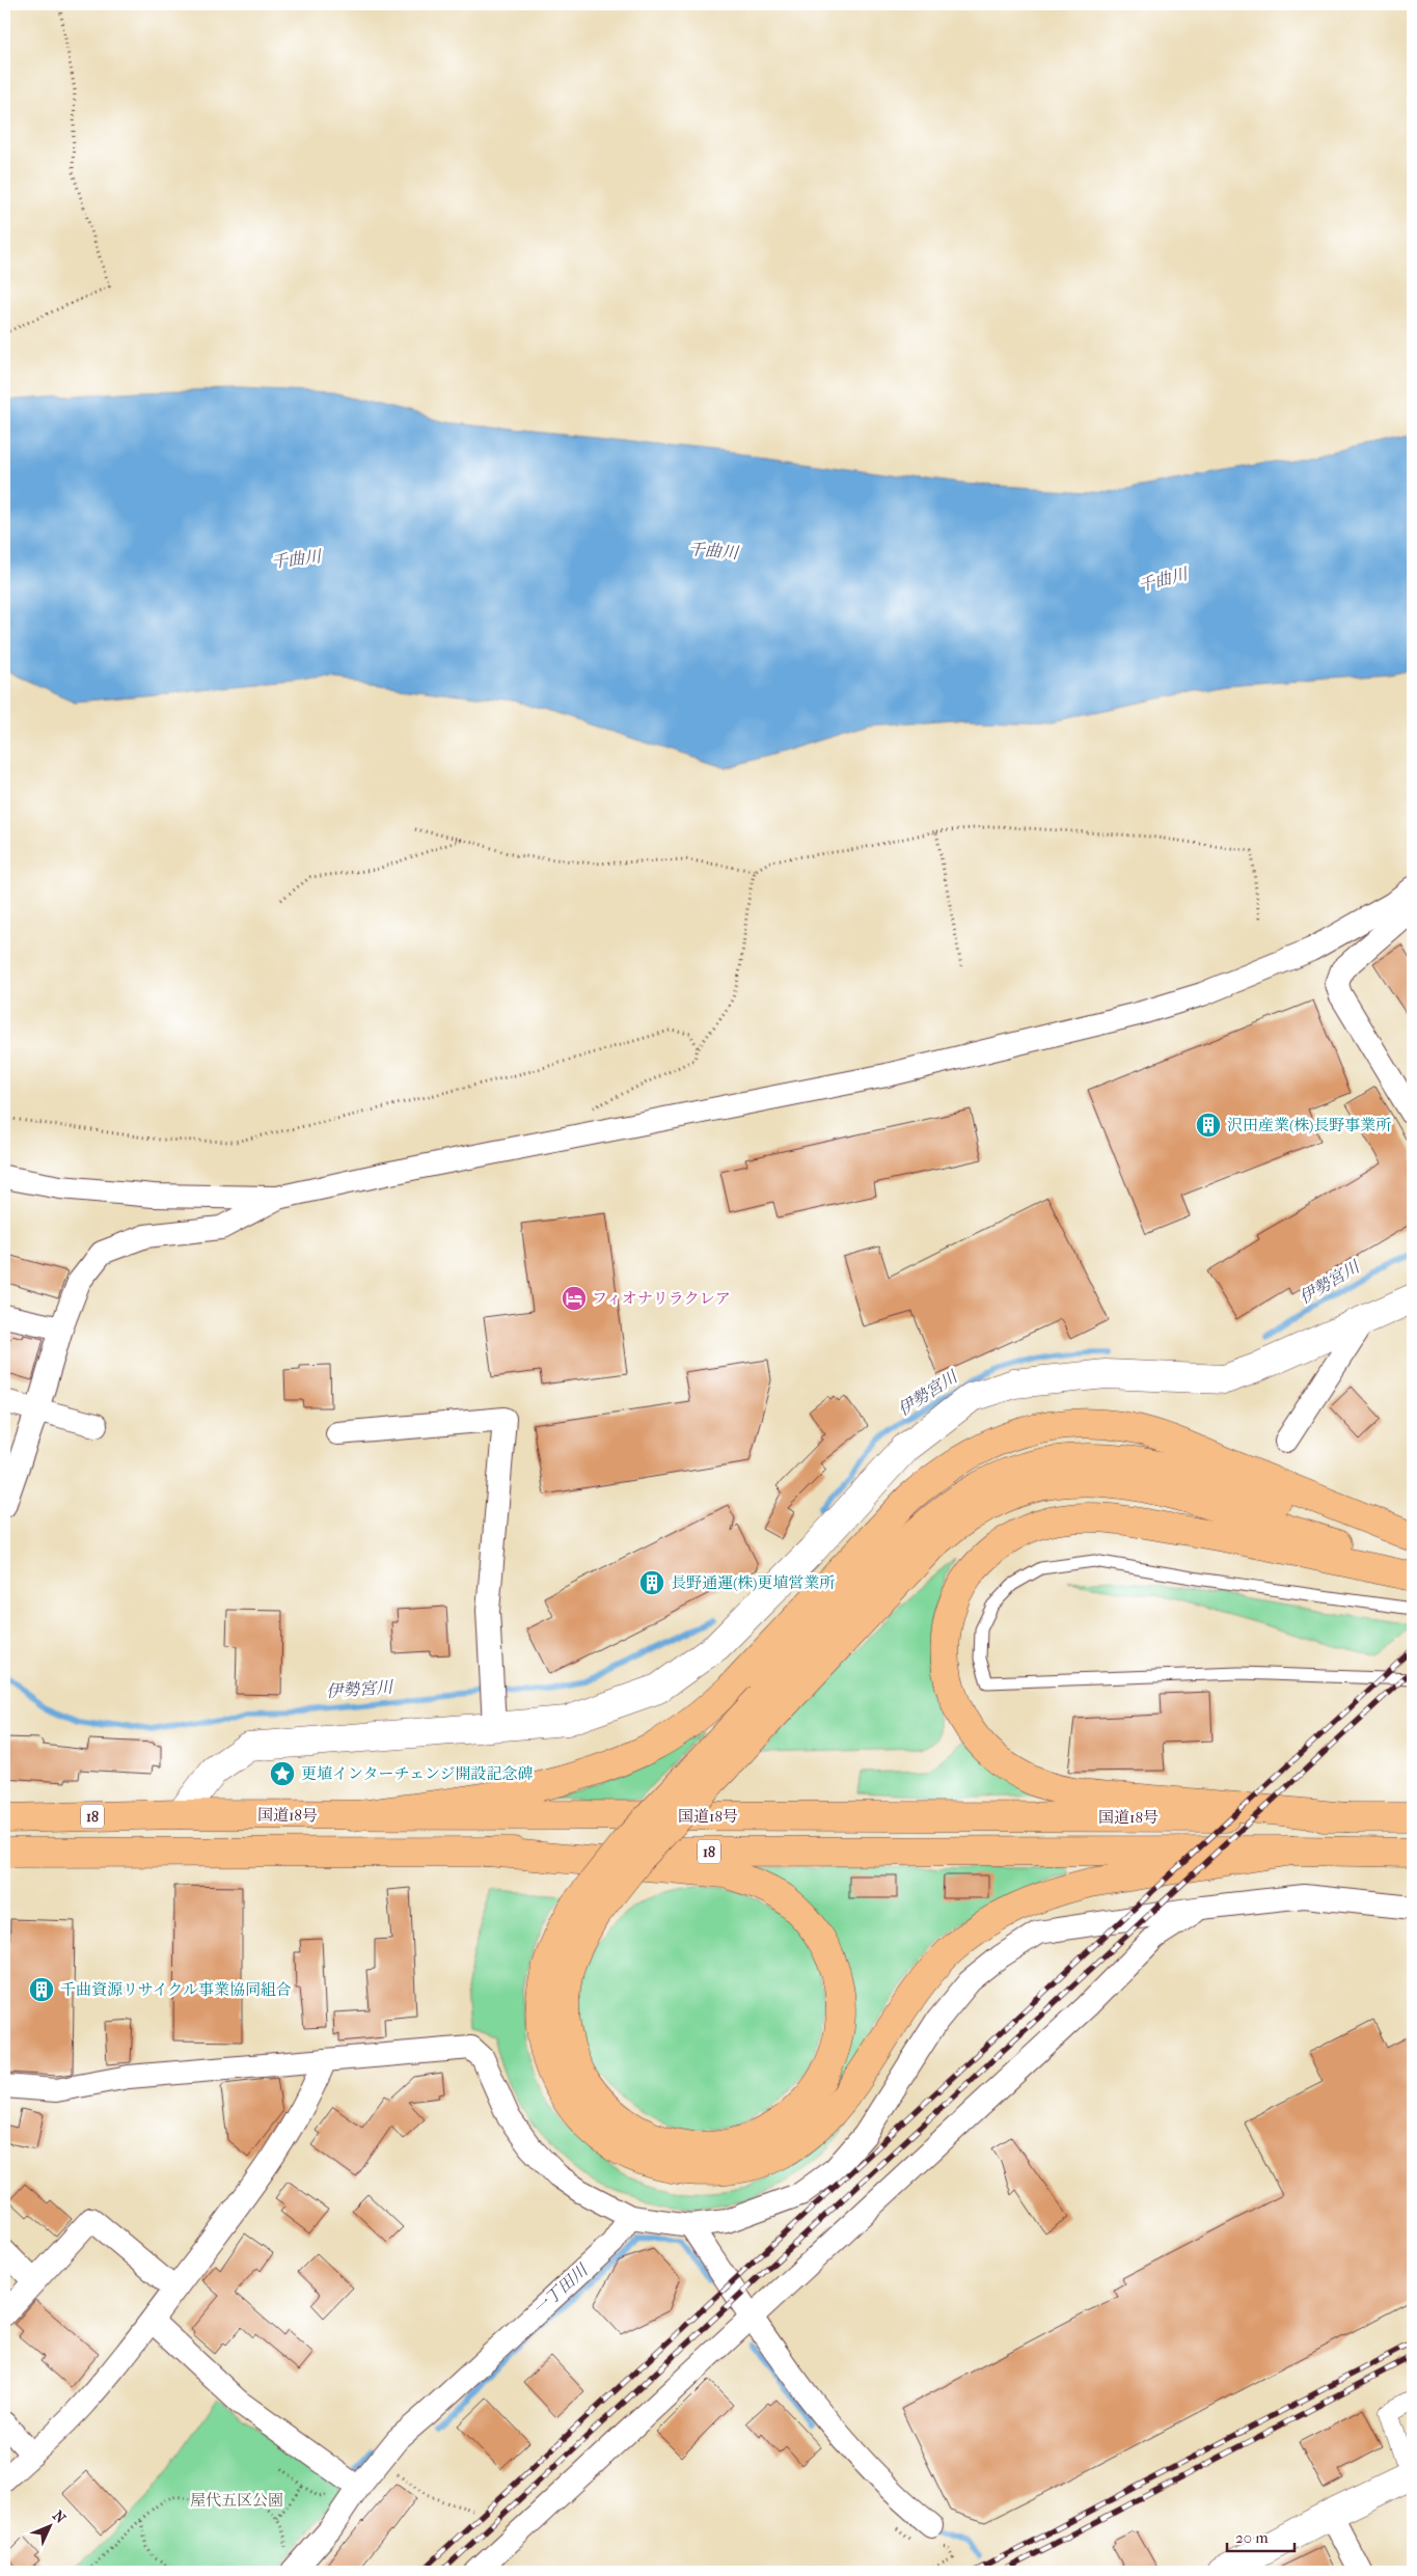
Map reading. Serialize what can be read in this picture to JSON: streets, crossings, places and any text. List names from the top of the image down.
{
  "streets": {
    "highway": ["国道18号", "18"]
  },
  "water": ["千曲川", "伊勢宮川", "一丁田川"],
  "parks": ["屋代五区公園"],
  "places": {
    "building": ["沢田産業(株)長野事業所", "長野通運(株)更埴営業所", "千曲資源リサイクル事業協同組合"],
    "hotel": ["フィオナリラクレア"],
    "place": ["更埴インターチェンジ開設記念碑"]
  },
  "scale_bar": "20 m",
  "north": "top right"
}
